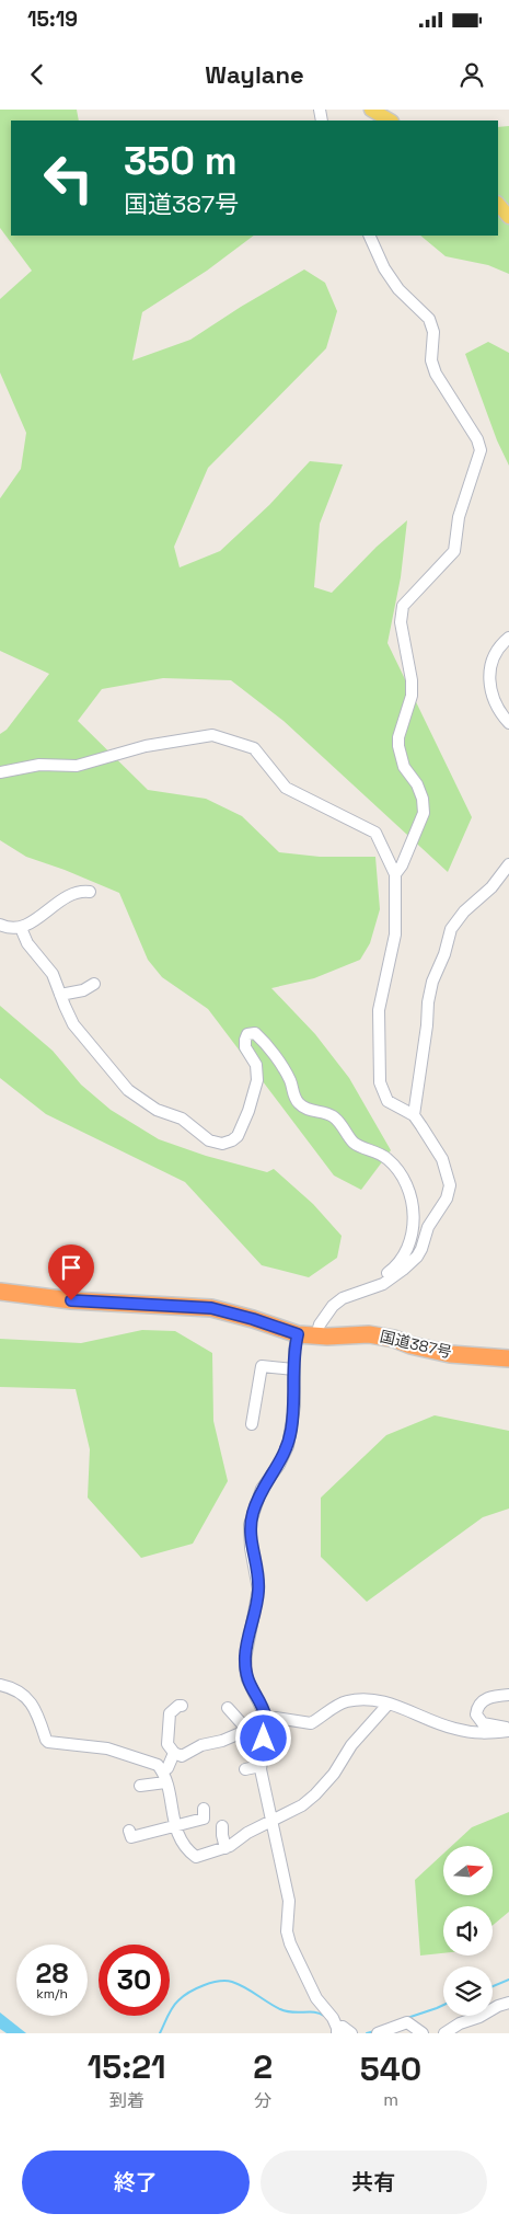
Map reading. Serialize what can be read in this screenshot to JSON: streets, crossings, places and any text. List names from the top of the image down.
{
  "streets": {
    "highway": ["国道387号"]
  },
  "north": "right",
  "page": {
    "status": "15:19",
    "header": "Waylane",
    "turn": ["350 m", "国道387号"],
    "speed": "28 km/h",
    "limit": "30",
    "eta": [
      "15:21",
      "到着",
      "2",
      "分",
      "540",
      "m"
    ],
    "buttons": ["終了", "共有"]
  }
}
